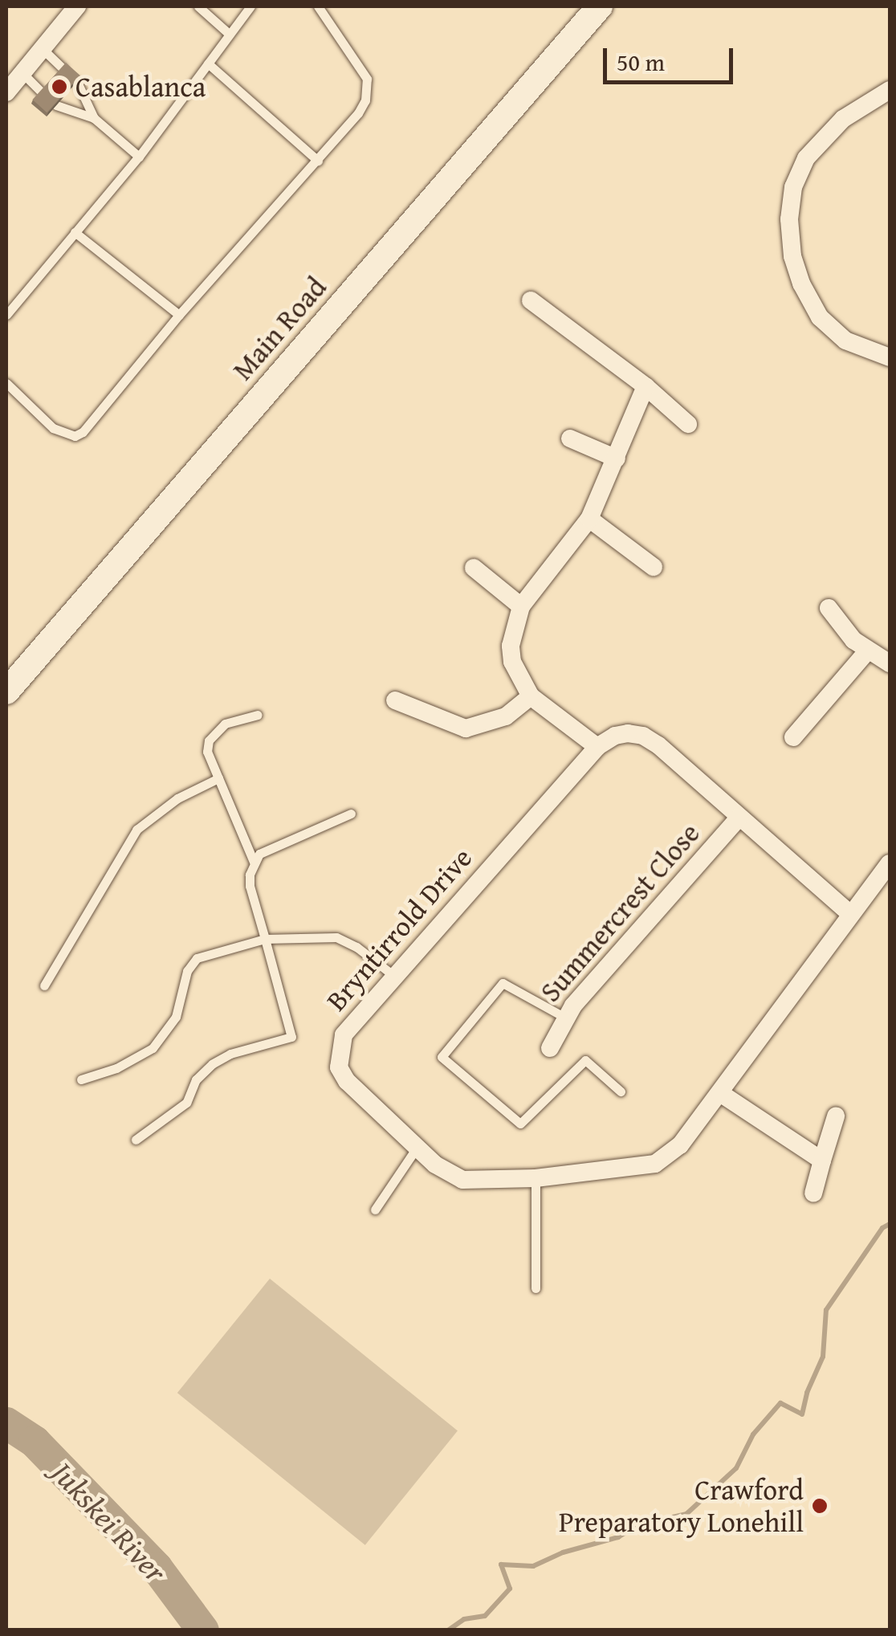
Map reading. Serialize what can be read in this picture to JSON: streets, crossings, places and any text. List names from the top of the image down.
{
  "streets": {
    "main road": ["Main Road"],
    "street": ["Summercrest Close", "Bryntirrold Drive"]
  },
  "crossings": [
    ["Summercrest Close", "Bryntirrold Drive"]
  ],
  "water": ["Jukskei River"],
  "places": ["Casablanca", "Crawford Preparatory Lonehill"],
  "scale_bar": "50 m"
}
